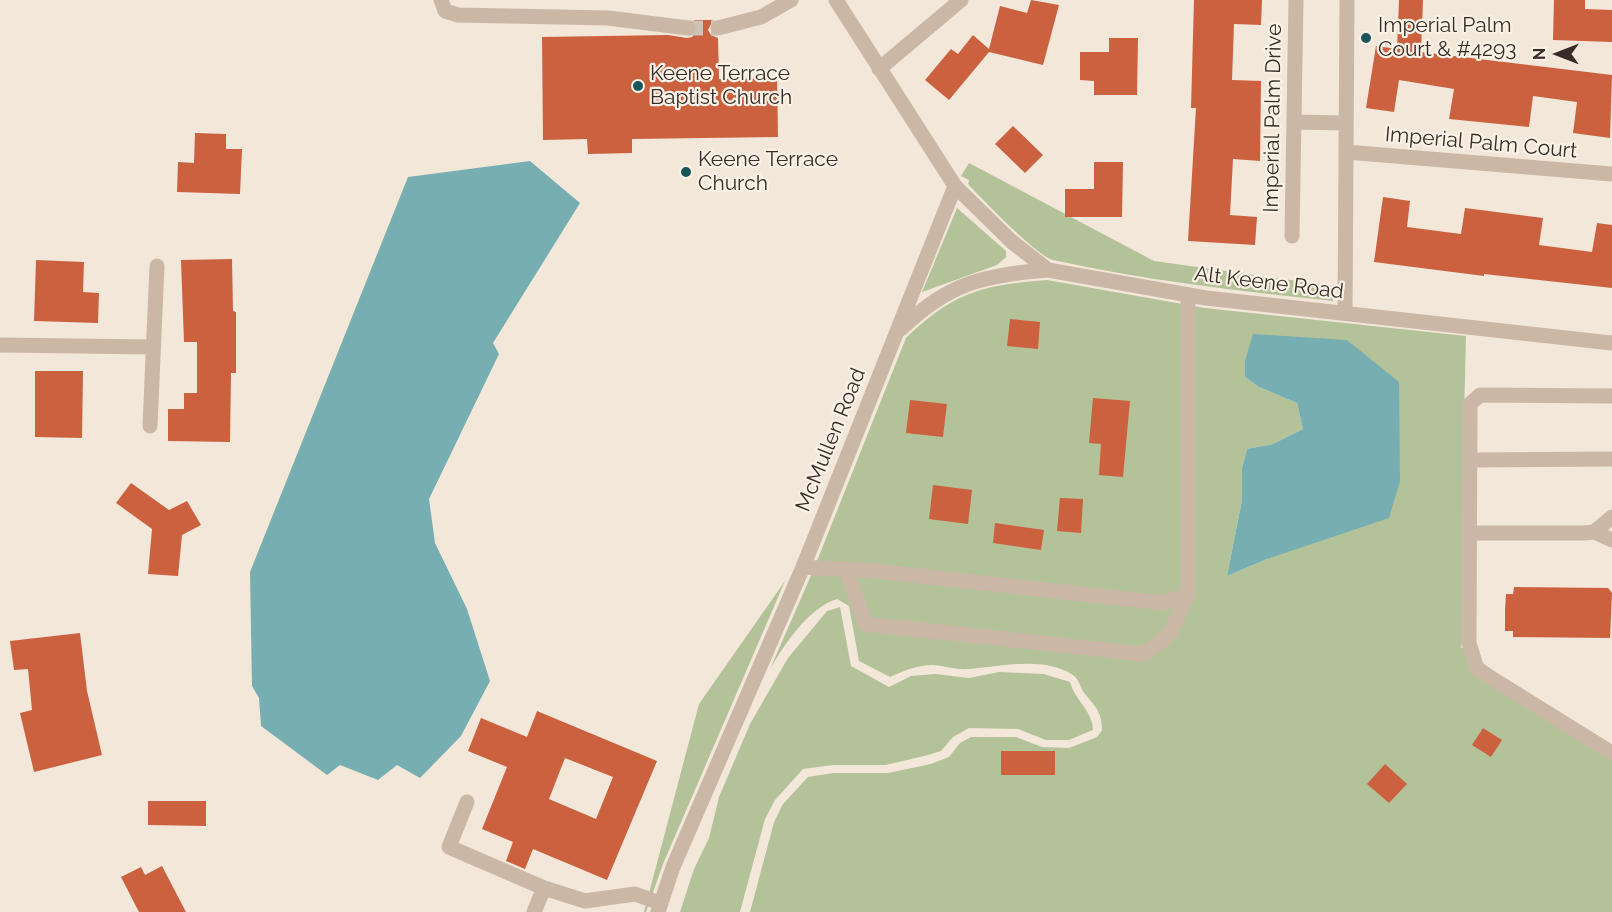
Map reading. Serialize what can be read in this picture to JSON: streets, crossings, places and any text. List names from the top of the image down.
{
  "streets": {
    "street": [
      "Imperial Palm Drive",
      "Imperial Palm Court",
      "Alt Keene Road",
      "McMullen Road"
    ]
  },
  "crossings": [
    ["Alt Keene Road", "McMullen Road"]
  ],
  "places": ["Imperial Palm Court & #4293", "Keene Terrace Baptist Church", "Keene Terrace Church"],
  "north": "left"
}
